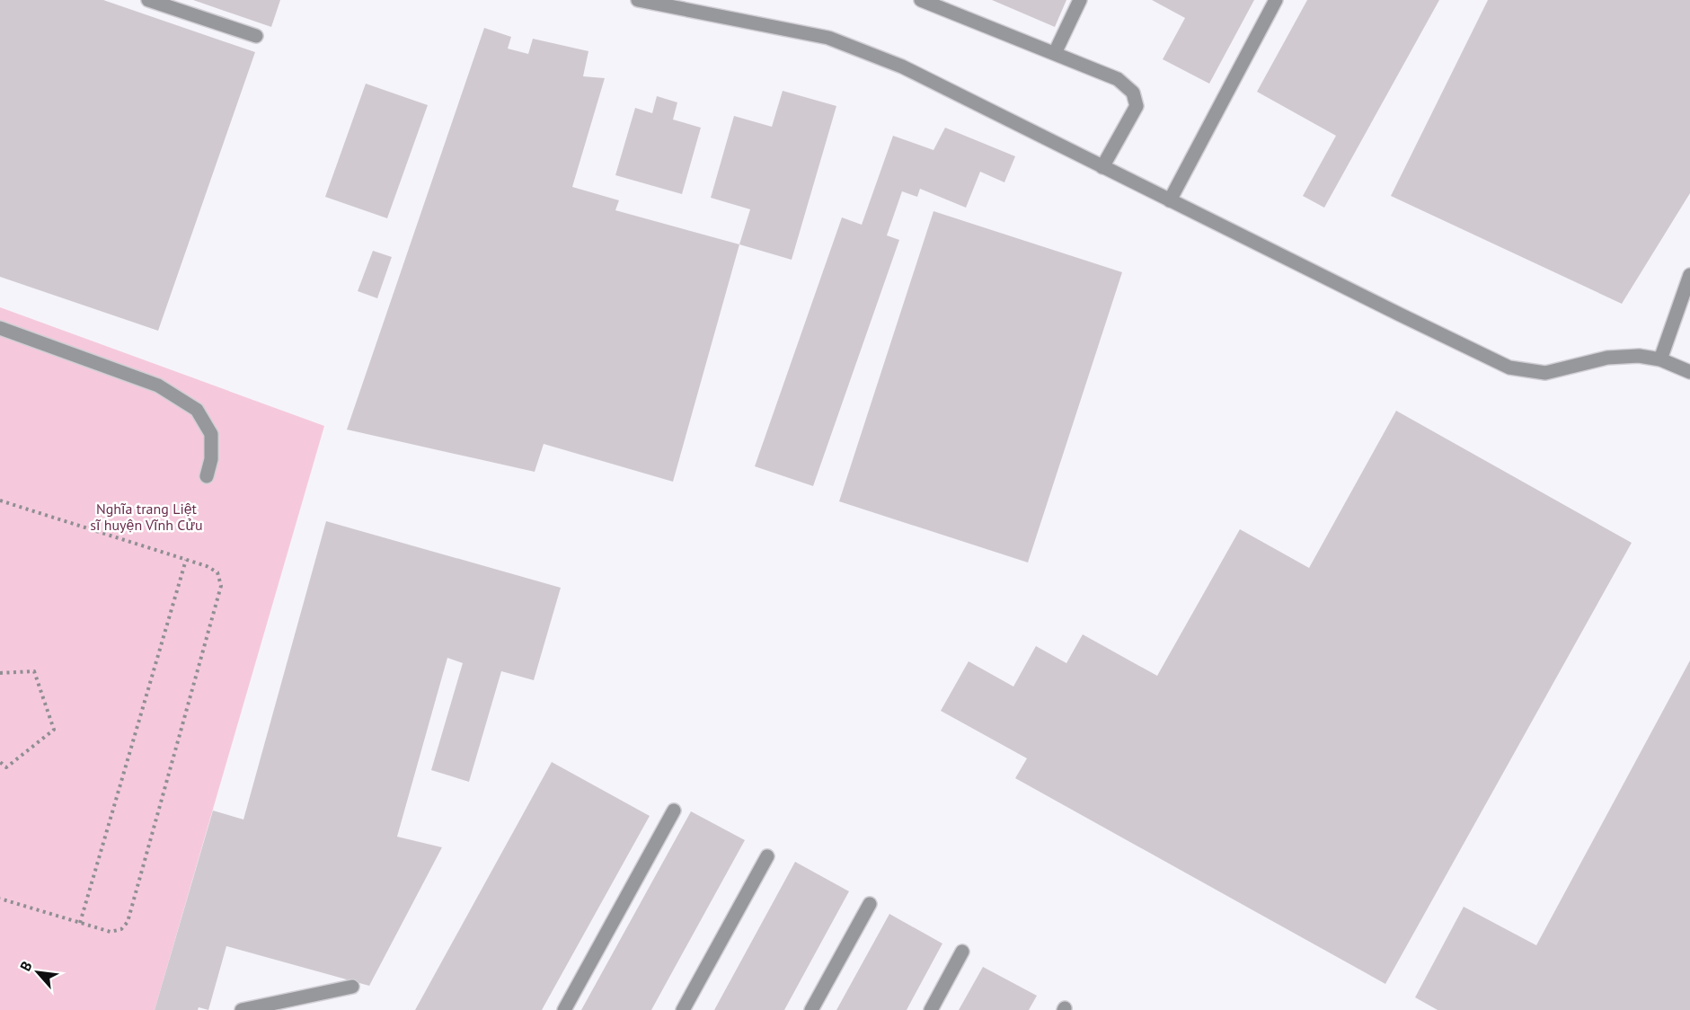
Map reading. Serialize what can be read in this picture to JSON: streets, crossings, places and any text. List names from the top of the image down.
{
  "parks": ["Nghĩa trang Liệt sĩ huyện Vĩnh Cửu"],
  "north": "top left"
}
